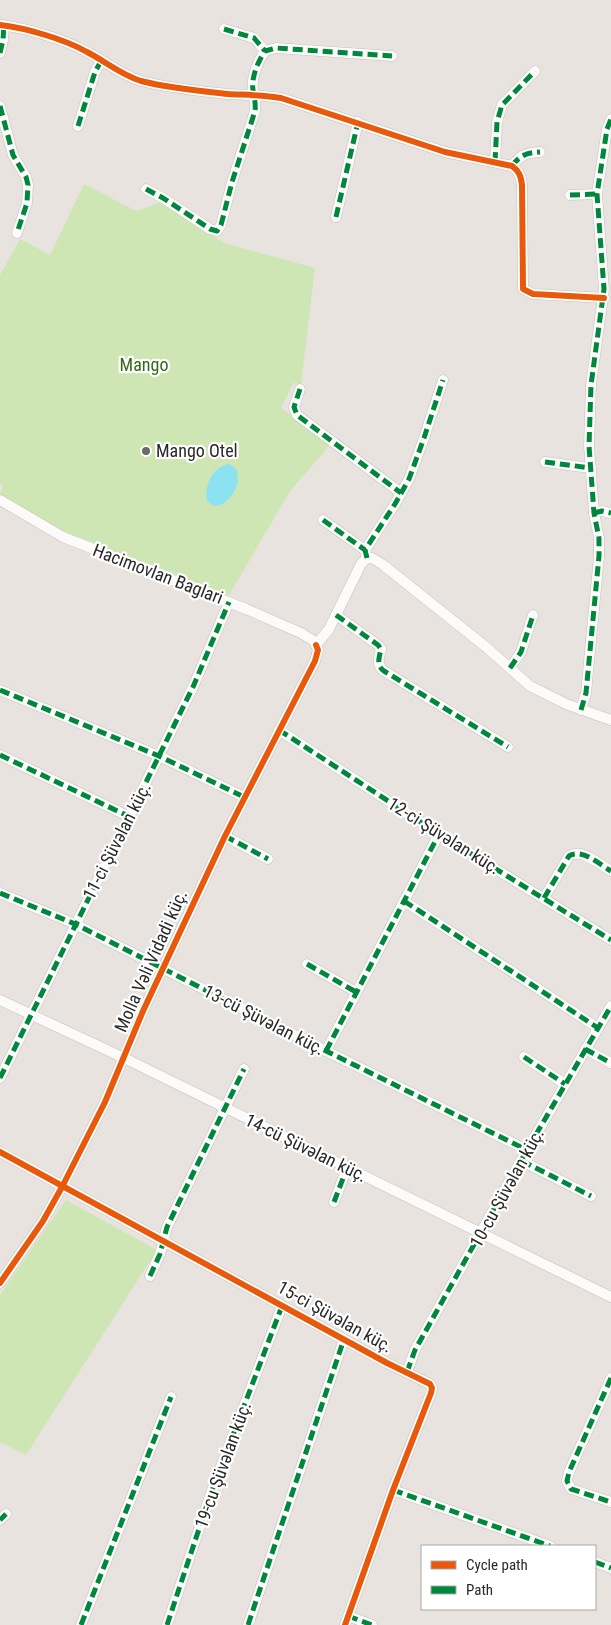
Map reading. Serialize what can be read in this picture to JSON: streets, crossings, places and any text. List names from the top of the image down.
{
  "streets": {
    "street": [
      "Hacimovlan Baglari",
      "12-ci Şüvəlan küç.",
      "11-ci Şüvəlan küç.",
      "Molla Vəli Vidadi küç.",
      "13-cü Şüvəlan küç.",
      "14-cü Şüvəlan küç.",
      "10-cu Şüvəlan küç.",
      "15-ci Şüvəlan küç.",
      "19-cu Şüvəlan küç."
    ]
  },
  "crossings": [
    ["Hacimovlan Baglari", "11-ci Şüvəlan küç."],
    ["Hacimovlan Baglari", "Molla Vəli Vidadi küç."],
    ["12-ci Şüvəlan küç.", "Molla Vəli Vidadi küç."],
    ["11-ci Şüvəlan küç.", "13-cü Şüvəlan küç."],
    ["11-ci Şüvəlan küç.", "14-cü Şüvəlan küç."],
    ["Molla Vəli Vidadi küç.", "13-cü Şüvəlan küç."],
    ["Molla Vəli Vidadi küç.", "14-cü Şüvəlan küç."],
    ["Molla Vəli Vidadi küç.", "15-ci Şüvəlan küç."],
    ["13-cü Şüvəlan küç.", "10-cu Şüvəlan küç."],
    ["14-cü Şüvəlan küç.", "10-cu Şüvəlan küç."],
    ["10-cu Şüvəlan küç.", "15-ci Şüvəlan küç."],
    ["15-ci Şüvəlan küç.", "19-cu Şüvəlan küç."]
  ],
  "parks": ["Mango"],
  "places": ["Mango Otel"],
  "legend": ["Cycle path", "Path"]
}
